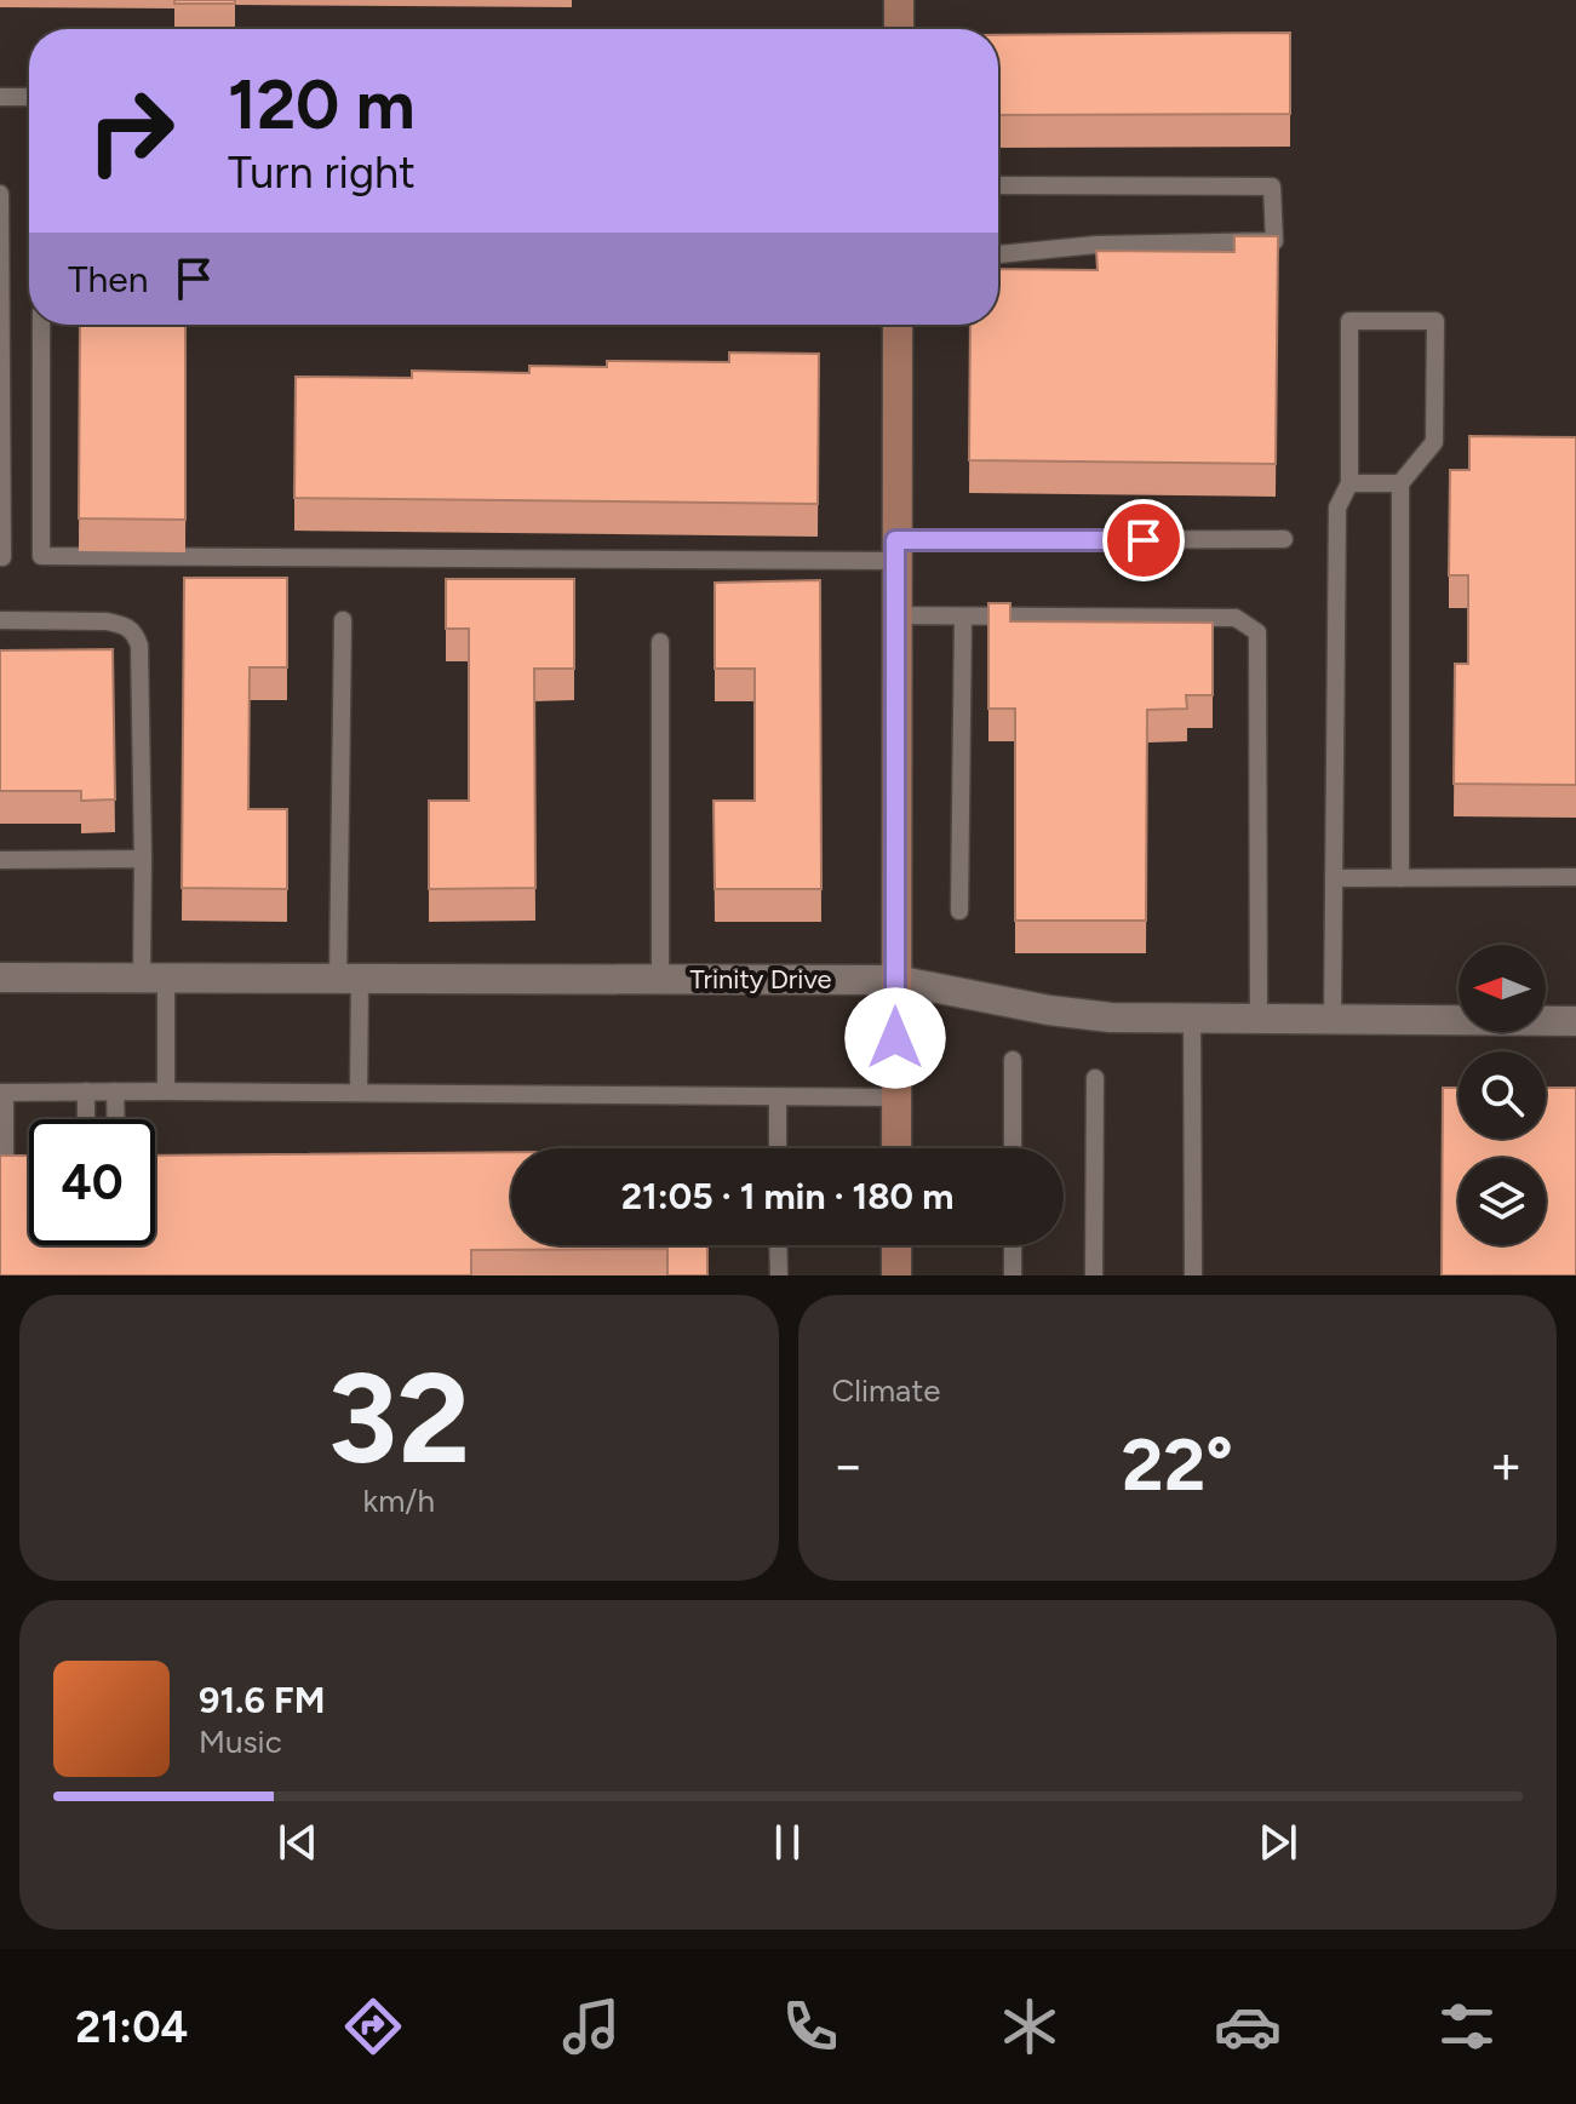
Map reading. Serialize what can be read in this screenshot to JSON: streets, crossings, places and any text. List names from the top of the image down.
{
  "streets": {
    "street": ["Trinity Drive"]
  },
  "north": "left",
  "page": {
    "turn": ["120 m", "Turn right"],
    "then": "Then",
    "limit": "40",
    "trip": "21:05 · 1 min · 180 m",
    "tile": [
      ["32", "km/h"],
      "Climate"
    ],
    "heat": ["−", "22°", "+"],
    "song": ["91.6 FM", "Music"],
    "tabs": "21:04"
  }
}
